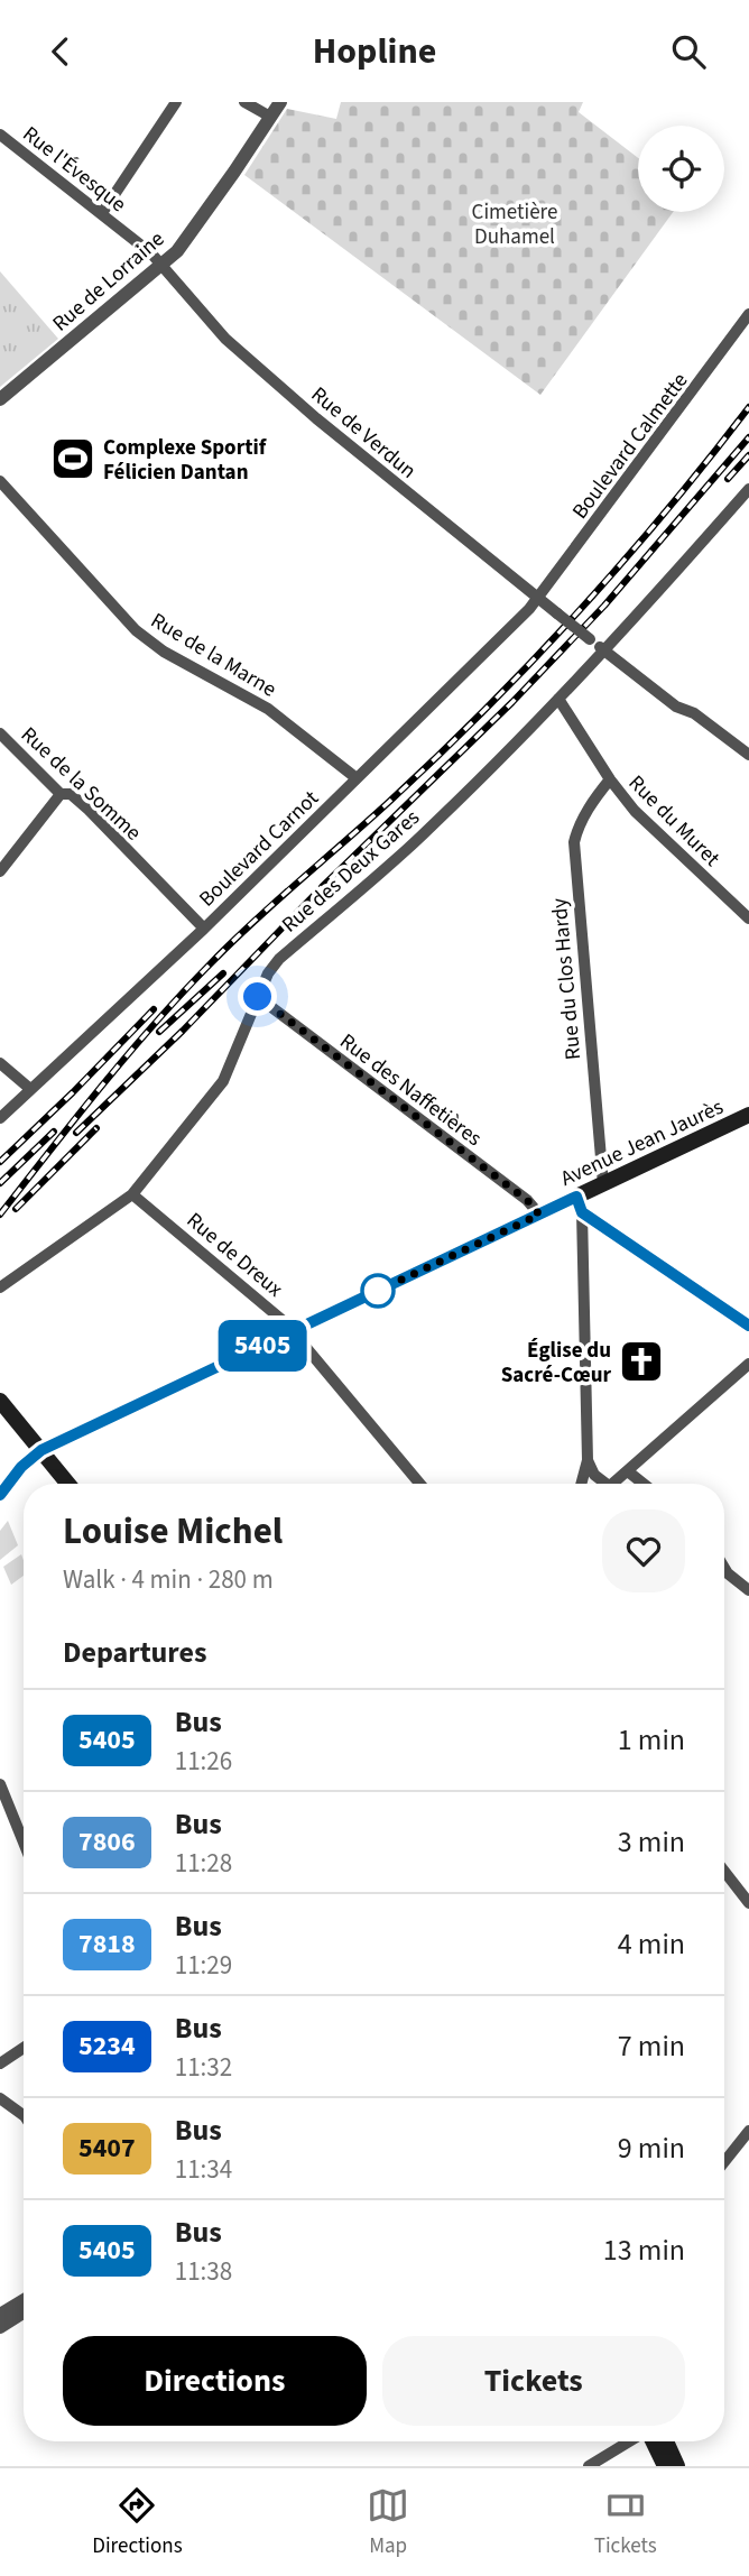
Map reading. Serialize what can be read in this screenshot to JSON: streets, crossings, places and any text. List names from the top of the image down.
{
  "streets": {
    "main road": ["Avenue Jean Jaurès"],
    "street": [
      "Rue l'Évesque",
      "Rue de Lorraine",
      "Rue de Verdun",
      "Boulevard Calmette",
      "Rue de la Marne",
      "Rue de la Somme",
      "Rue du Muret",
      "Boulevard Carnot",
      "Rue des Deux Gares",
      "Rue du Clos Hardy",
      "Rue des Naffetières",
      "Rue de Dreux"
    ]
  },
  "crossings": [
    ["Rue l'Évesque", "Rue de Lorraine"],
    ["Rue l'Évesque", "Rue de Verdun"],
    ["Rue de Lorraine", "Rue de Verdun"],
    ["Rue de Verdun", "Boulevard Calmette"],
    ["Rue de Verdun", "Boulevard Carnot"],
    ["Rue de Verdun", "Rue des Deux Gares"],
    ["Boulevard Calmette", "Boulevard Carnot"],
    ["Rue de la Marne", "Boulevard Carnot"],
    ["Rue de la Somme", "Boulevard Carnot"],
    ["Rue du Muret", "Rue des Deux Gares"],
    ["Rue du Muret", "Rue du Clos Hardy"],
    ["Rue des Deux Gares", "Rue des Naffetières"],
    ["Rue des Deux Gares", "Rue de Dreux"],
    ["Rue du Clos Hardy", "Avenue Jean Jaurès"],
    ["Rue des Naffetières", "Avenue Jean Jaurès"],
    ["Avenue Jean Jaurès", "Rue de Dreux"]
  ],
  "parks": ["Cimetière Duhamel"],
  "places": {
    "sports": ["Complexe Sportif Félicien Dantan"],
    "church": ["Église du Sacré-Cœur"]
  },
  "lines": ["bus line 5405"],
  "page": {
    "header": "Hopline",
    "on_map": "5405",
    "heading": [
      ["Louise Michel", "Walk · 4 min · 280 m"],
      "Departures"
    ],
    "list": [
      {
        "mark": "5405",
        "name": "Bus",
        "note": "11:26",
        "value": "1 min"
      },
      {
        "mark": "7806",
        "name": "Bus",
        "note": "11:28",
        "value": "3 min"
      },
      {
        "mark": "7818",
        "name": "Bus",
        "note": "11:29",
        "value": "4 min"
      },
      {
        "mark": "5234",
        "name": "Bus",
        "note": "11:32",
        "value": "7 min"
      },
      {
        "mark": "5407",
        "name": "Bus",
        "note": "11:34",
        "value": "9 min"
      },
      {
        "mark": "5405",
        "name": "Bus",
        "note": "11:38",
        "value": "13 min"
      }
    ],
    "buttons": ["Directions", "Tickets"],
    "tabs": ["Directions", "Map", "Tickets"]
  }
}
